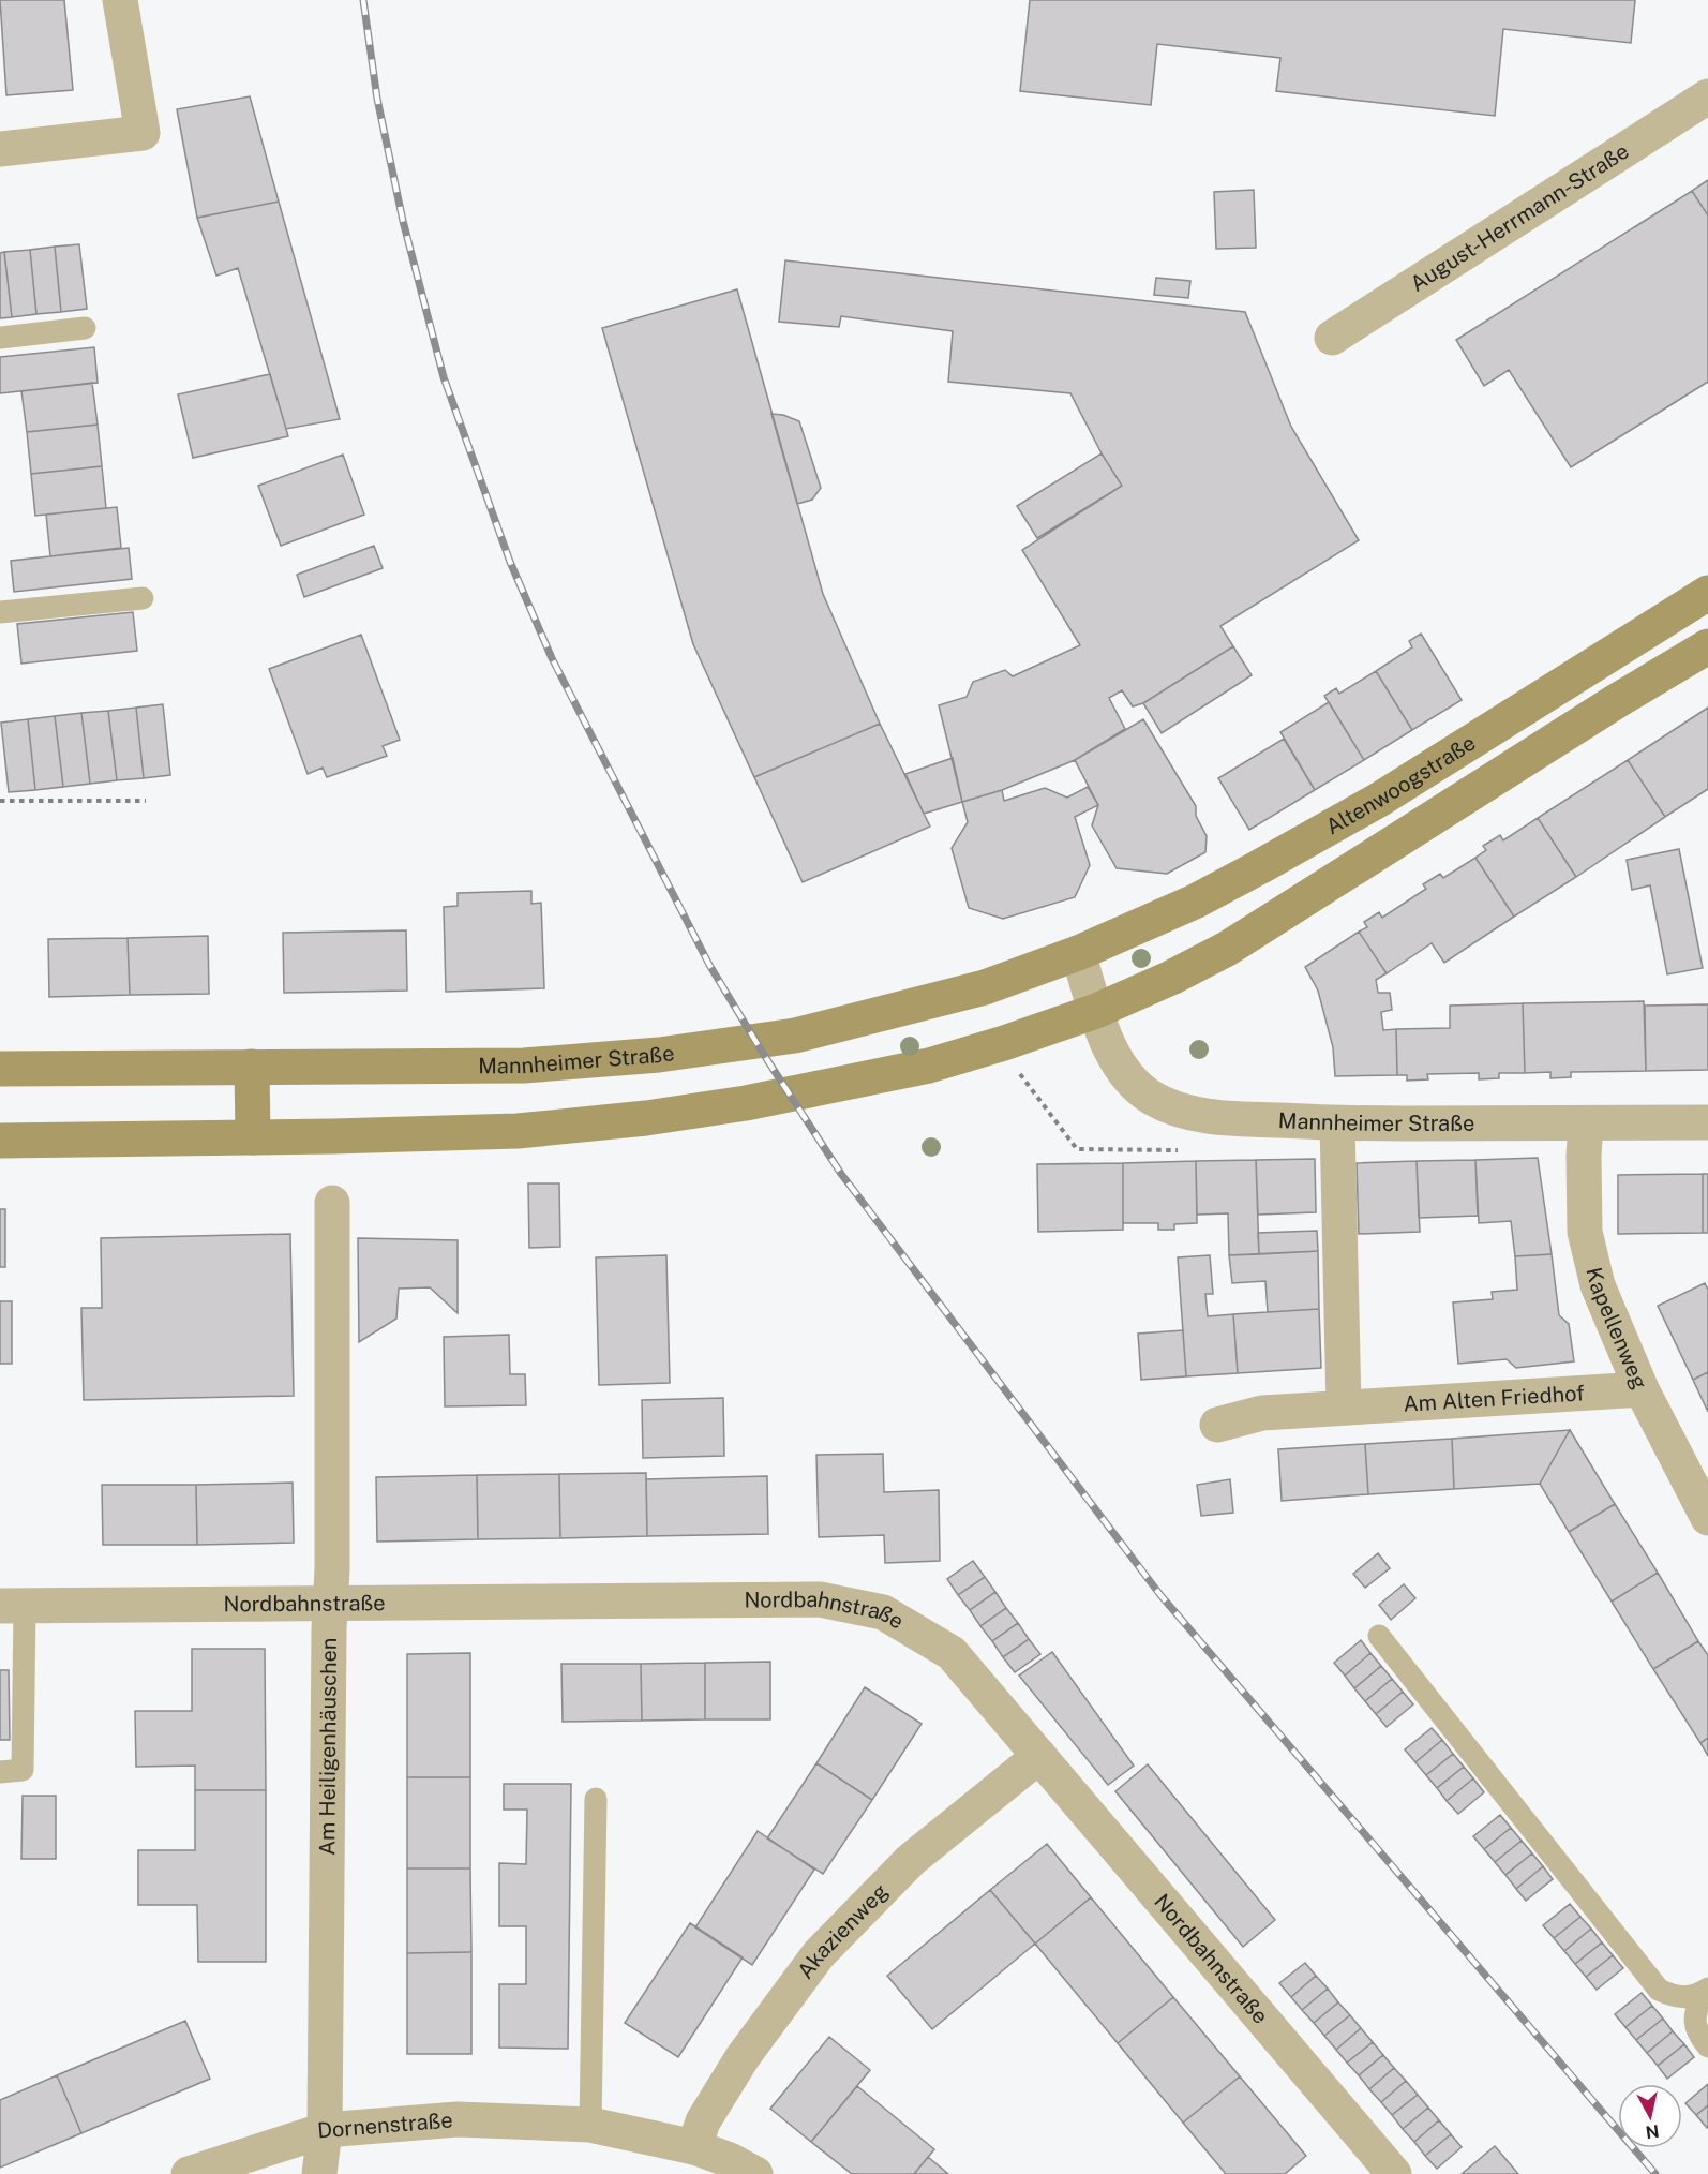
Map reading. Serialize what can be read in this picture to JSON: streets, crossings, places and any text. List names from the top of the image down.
{
  "streets": {
    "main road": ["Altenwoogstraße", "Mannheimer Straße"],
    "street": [
      "August-Herrmann-Straße",
      "Kapellenweg",
      "Am Alten Friedhof",
      "Nordbahnstraße",
      "Am Heiligenhäuschen",
      "Akazienweg",
      "Dornenstraße"
    ]
  },
  "crossings": [
    ["Altenwoogstraße", "Mannheimer Straße"],
    ["Mannheimer Straße", "Kapellenweg"],
    ["Kapellenweg", "Am Alten Friedhof"],
    ["Nordbahnstraße", "Am Heiligenhäuschen"],
    ["Nordbahnstraße", "Akazienweg"],
    ["Am Heiligenhäuschen", "Dornenstraße"],
    ["Akazienweg", "Dornenstraße"]
  ],
  "north": "bottom"
}
